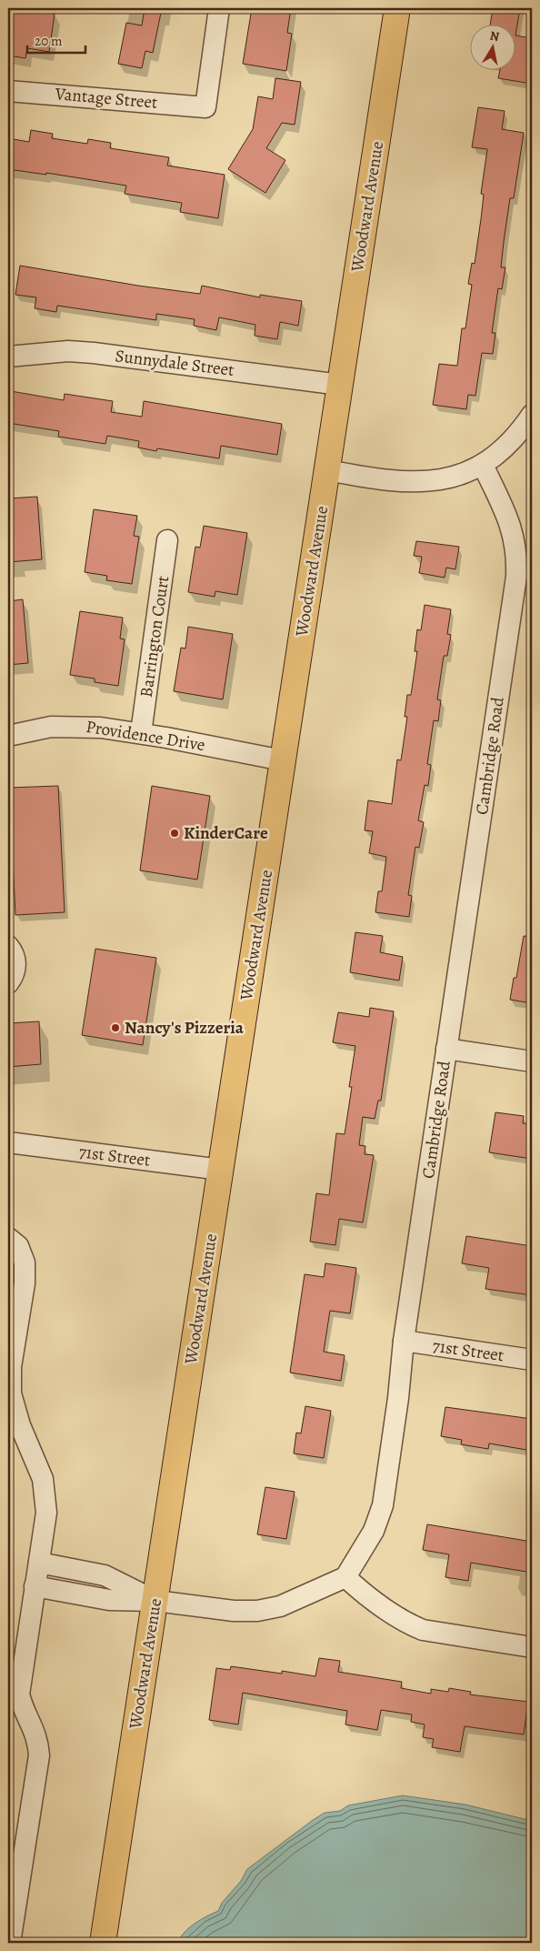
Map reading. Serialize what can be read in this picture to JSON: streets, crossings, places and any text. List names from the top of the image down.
{
  "streets": {
    "main road": ["Woodward Avenue"],
    "street": [
      "Vantage Street",
      "Sunnydale Street",
      "Barrington Court",
      "Providence Drive",
      "Cambridge Road",
      "71st Street"
    ]
  },
  "crossings": [
    ["Woodward Avenue", "Sunnydale Street"],
    ["Woodward Avenue", "Providence Drive"],
    ["Woodward Avenue", "71st Street"],
    ["Barrington Court", "Providence Drive"],
    ["Cambridge Road", "71st Street"]
  ],
  "places": ["KinderCare", "Nancy's Pizzeria"],
  "scale_bar": "20 m",
  "north": "top"
}
